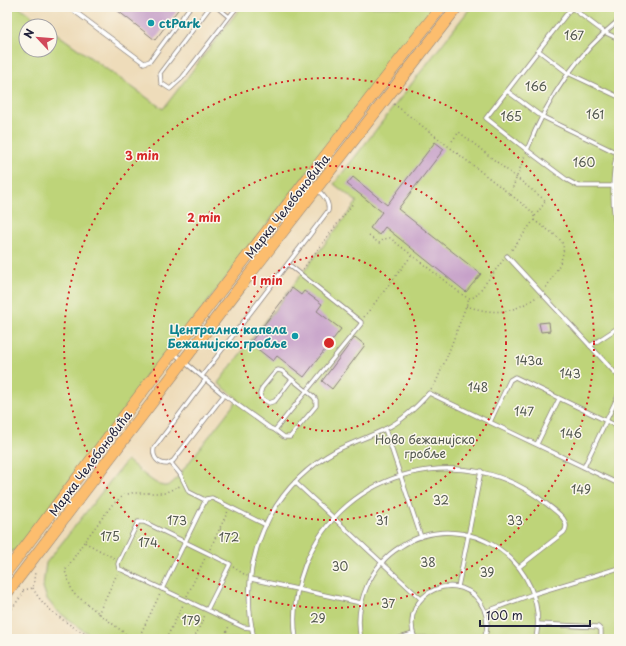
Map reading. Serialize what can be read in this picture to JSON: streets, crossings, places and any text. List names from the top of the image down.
{
  "streets": {
    "main road": ["Марка Челебоновића"]
  },
  "parks": [
    "167",
    "166",
    "161",
    "165",
    "160",
    "143a",
    "143",
    "148",
    "147",
    "146",
    "Ново бежанијско гробље",
    "149",
    "32",
    "173",
    "31",
    "33",
    "175",
    "172",
    "174",
    "38",
    "30",
    "39",
    "37",
    "29",
    "179"
  ],
  "places": ["ctPark", "Централна капела Бежанијско гробље"],
  "scale_bar": "100 m",
  "north": "top left",
  "rings": ["3 min", "2 min", "1 min"]
}
